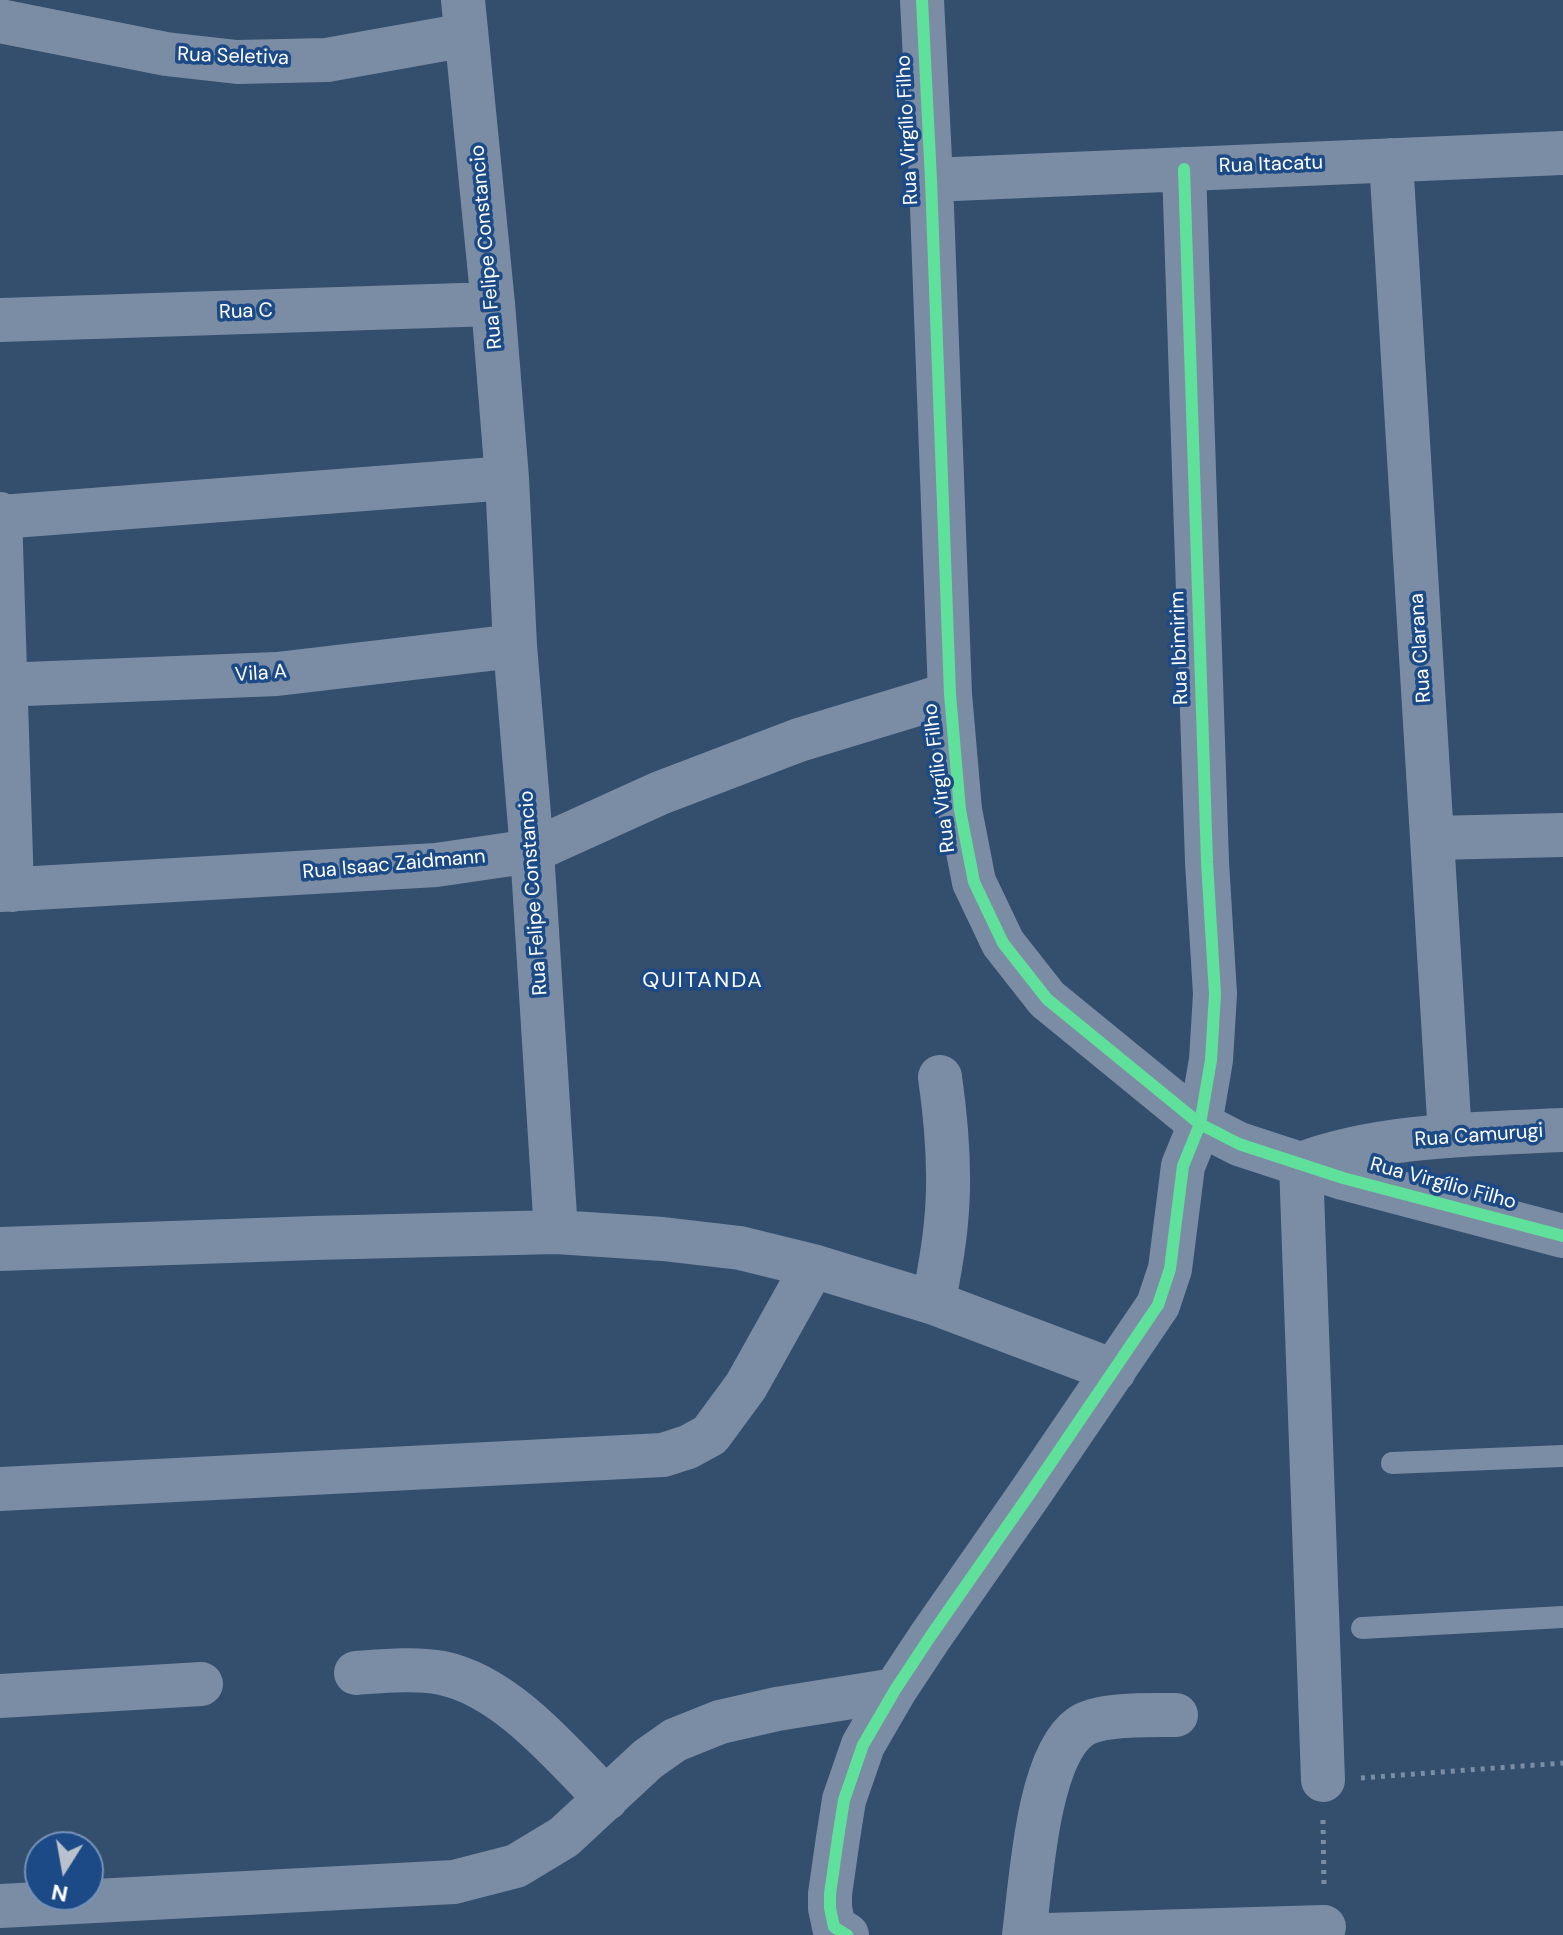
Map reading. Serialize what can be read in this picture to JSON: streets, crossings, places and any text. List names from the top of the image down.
{
  "streets": {
    "street": [
      "Rua Seletiva",
      "Rua Virgílio Filho",
      "Rua Itacatu",
      "Rua Felipe Constancio",
      "Rua C",
      "Rua Ibimirim",
      "Rua Clarana",
      "Vila A",
      "Rua Isaac Zaidmann",
      "Rua Camurugi"
    ]
  },
  "crossings": [
    ["Rua Seletiva", "Rua Felipe Constancio"],
    ["Rua Virgílio Filho", "Rua Itacatu"],
    ["Rua Virgílio Filho", "Rua Ibimirim"],
    ["Rua Virgílio Filho", "Rua Isaac Zaidmann"],
    ["Rua Virgílio Filho", "Rua Camurugi"],
    ["Rua Itacatu", "Rua Ibimirim"],
    ["Rua Itacatu", "Rua Clarana"],
    ["Rua Felipe Constancio", "Rua C"],
    ["Rua Felipe Constancio", "Vila A"],
    ["Rua Felipe Constancio", "Rua Isaac Zaidmann"],
    ["Rua Clarana", "Rua Camurugi"]
  ],
  "districts": ["QUITANDA"],
  "north": "bottom"
}
